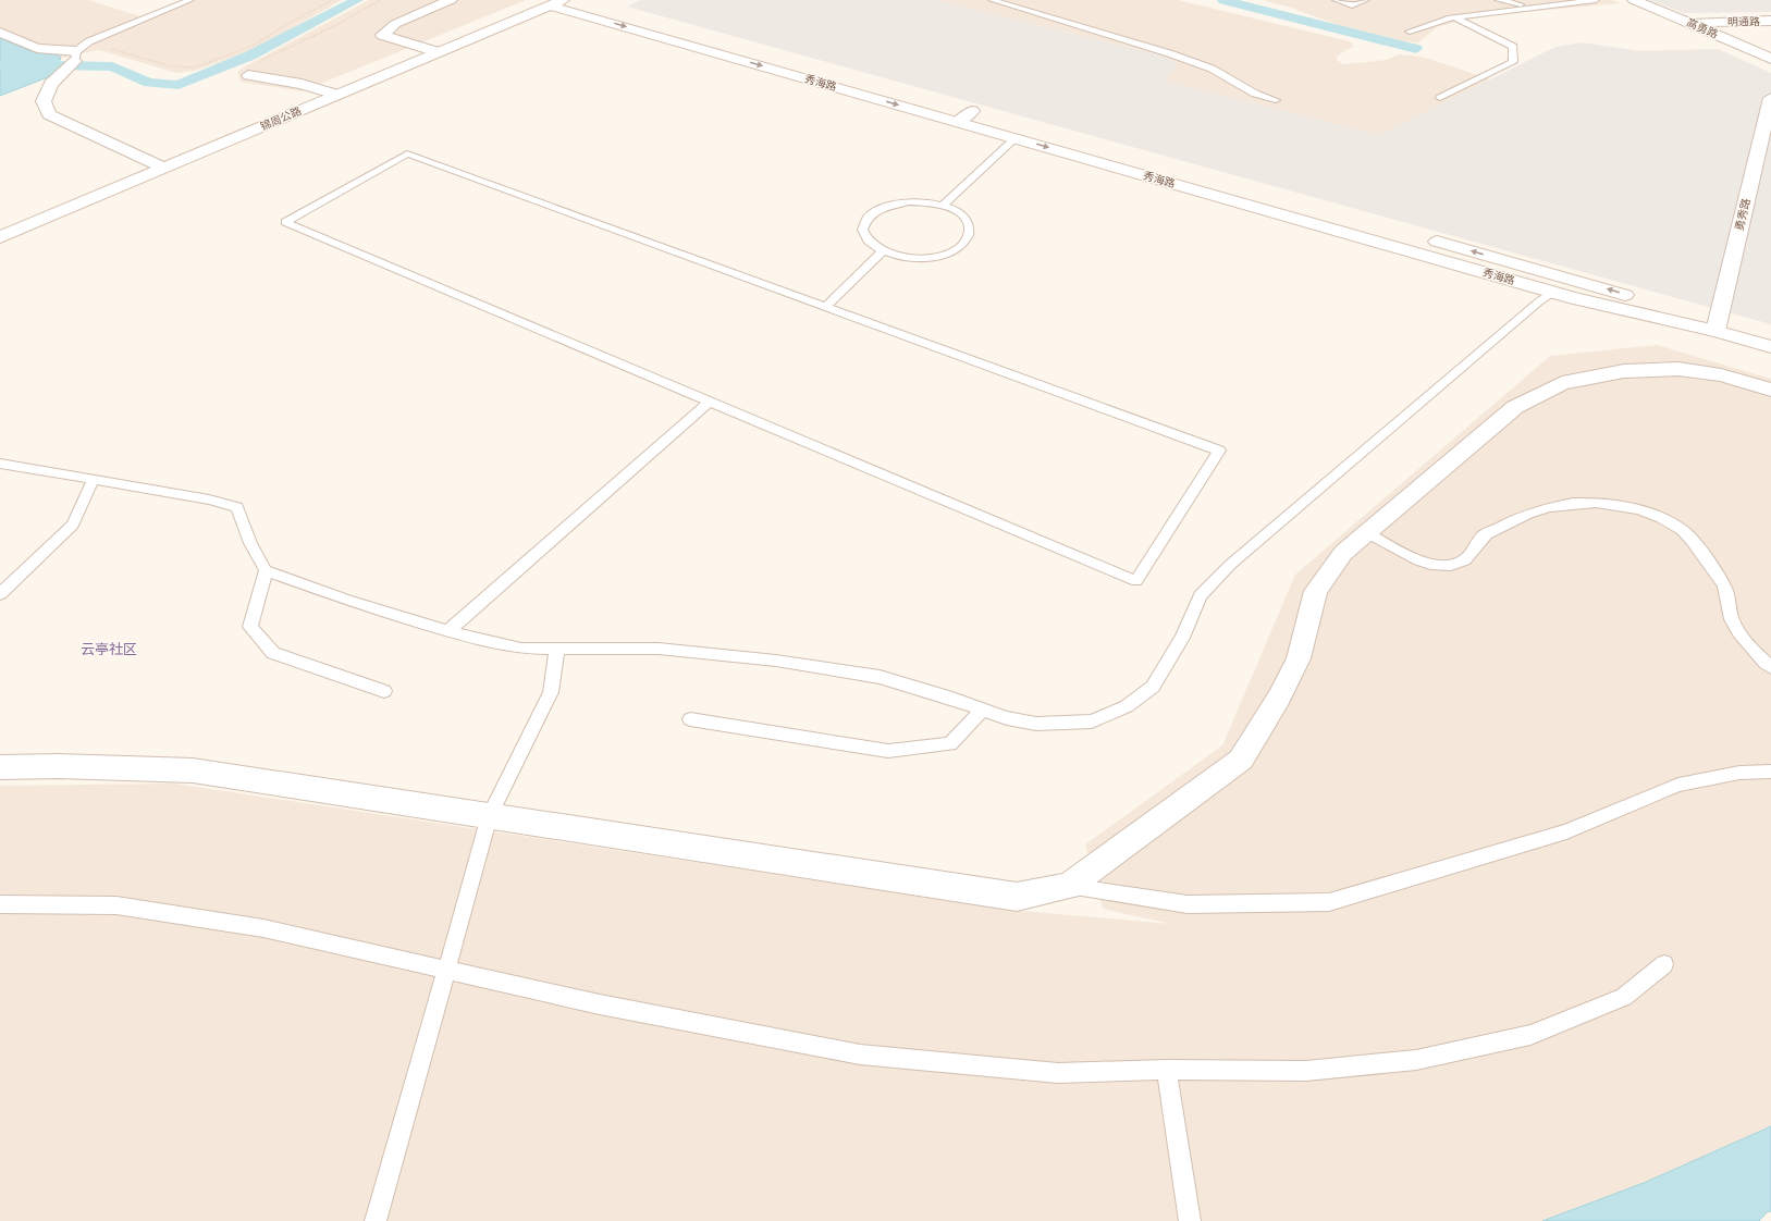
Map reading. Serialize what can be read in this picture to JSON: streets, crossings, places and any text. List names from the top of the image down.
{
  "streets": {
    "main road": [
      "明通路",
      "高勇路",
      "秀海路",
      "锦周公路",
      "勇秀路"
    ]
  },
  "crossings": [
    ["明通路", "高勇路"],
    ["秀海路", "锦周公路"],
    ["秀海路", "勇秀路"]
  ],
  "districts": ["云亭社区"]
}
